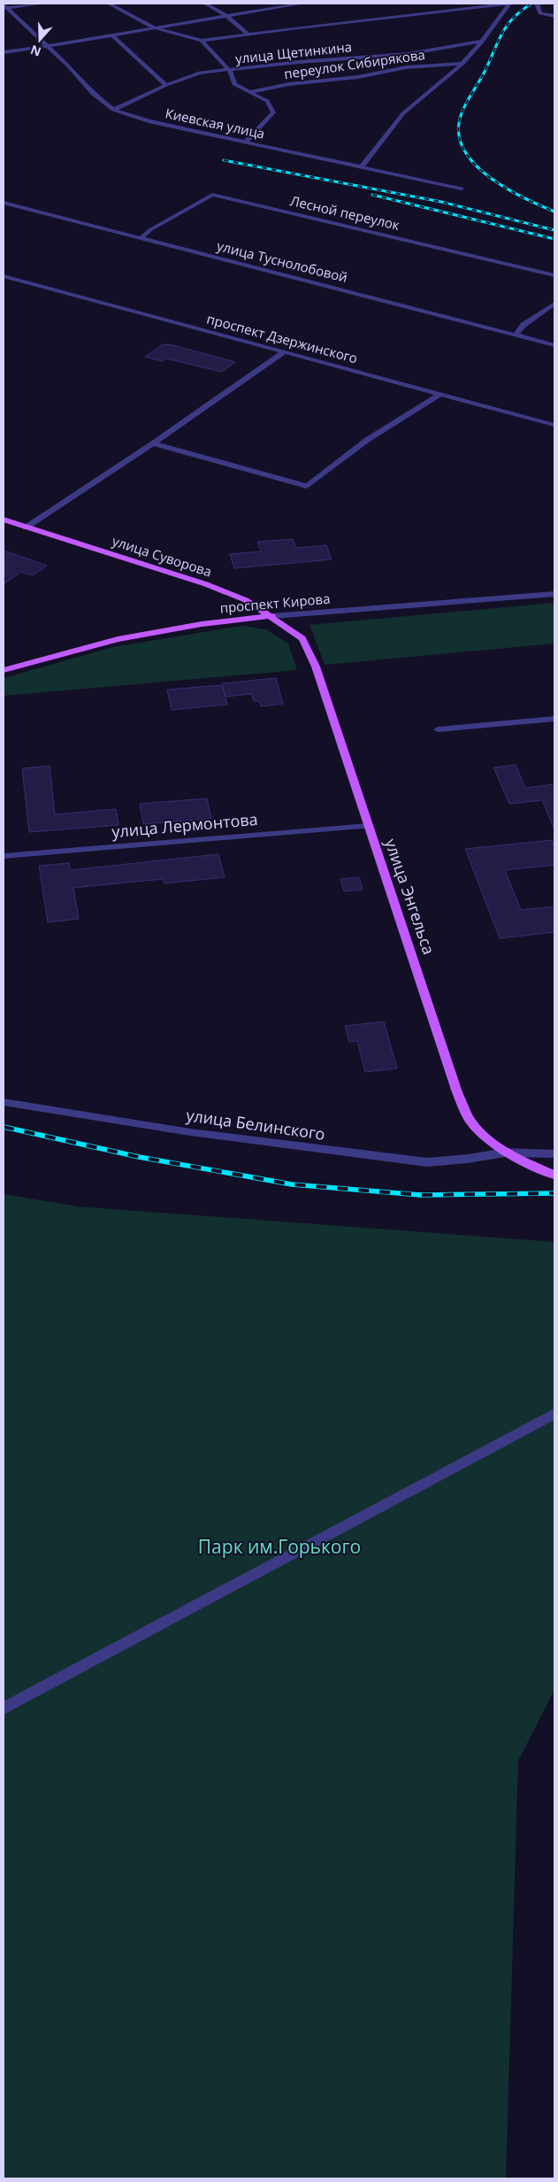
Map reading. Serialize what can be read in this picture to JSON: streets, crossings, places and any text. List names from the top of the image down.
{
  "streets": {
    "main road": ["улица Суворова", "проспект Кирова", "улица Энгельса"],
    "street": [
      "улица Щетинкина",
      "переулок Сибирякова",
      "Киевская улица",
      "Лесной переулок",
      "улица Туснолобовой",
      "проспект Дзержинского",
      "улица Лермонтова",
      "улица Белинского"
    ]
  },
  "crossings": [
    ["улица Щетинкина", "Киевская улица"],
    ["Лесной переулок", "улица Туснолобовой"],
    ["улица Суворова", "проспект Кирова"],
    ["улица Суворова", "улица Энгельса"],
    ["улица Лермонтова", "улица Энгельса"],
    ["улица Энгельса", "улица Белинского"]
  ],
  "parks": ["Парк им.Горького"],
  "north": "bottom"
}
